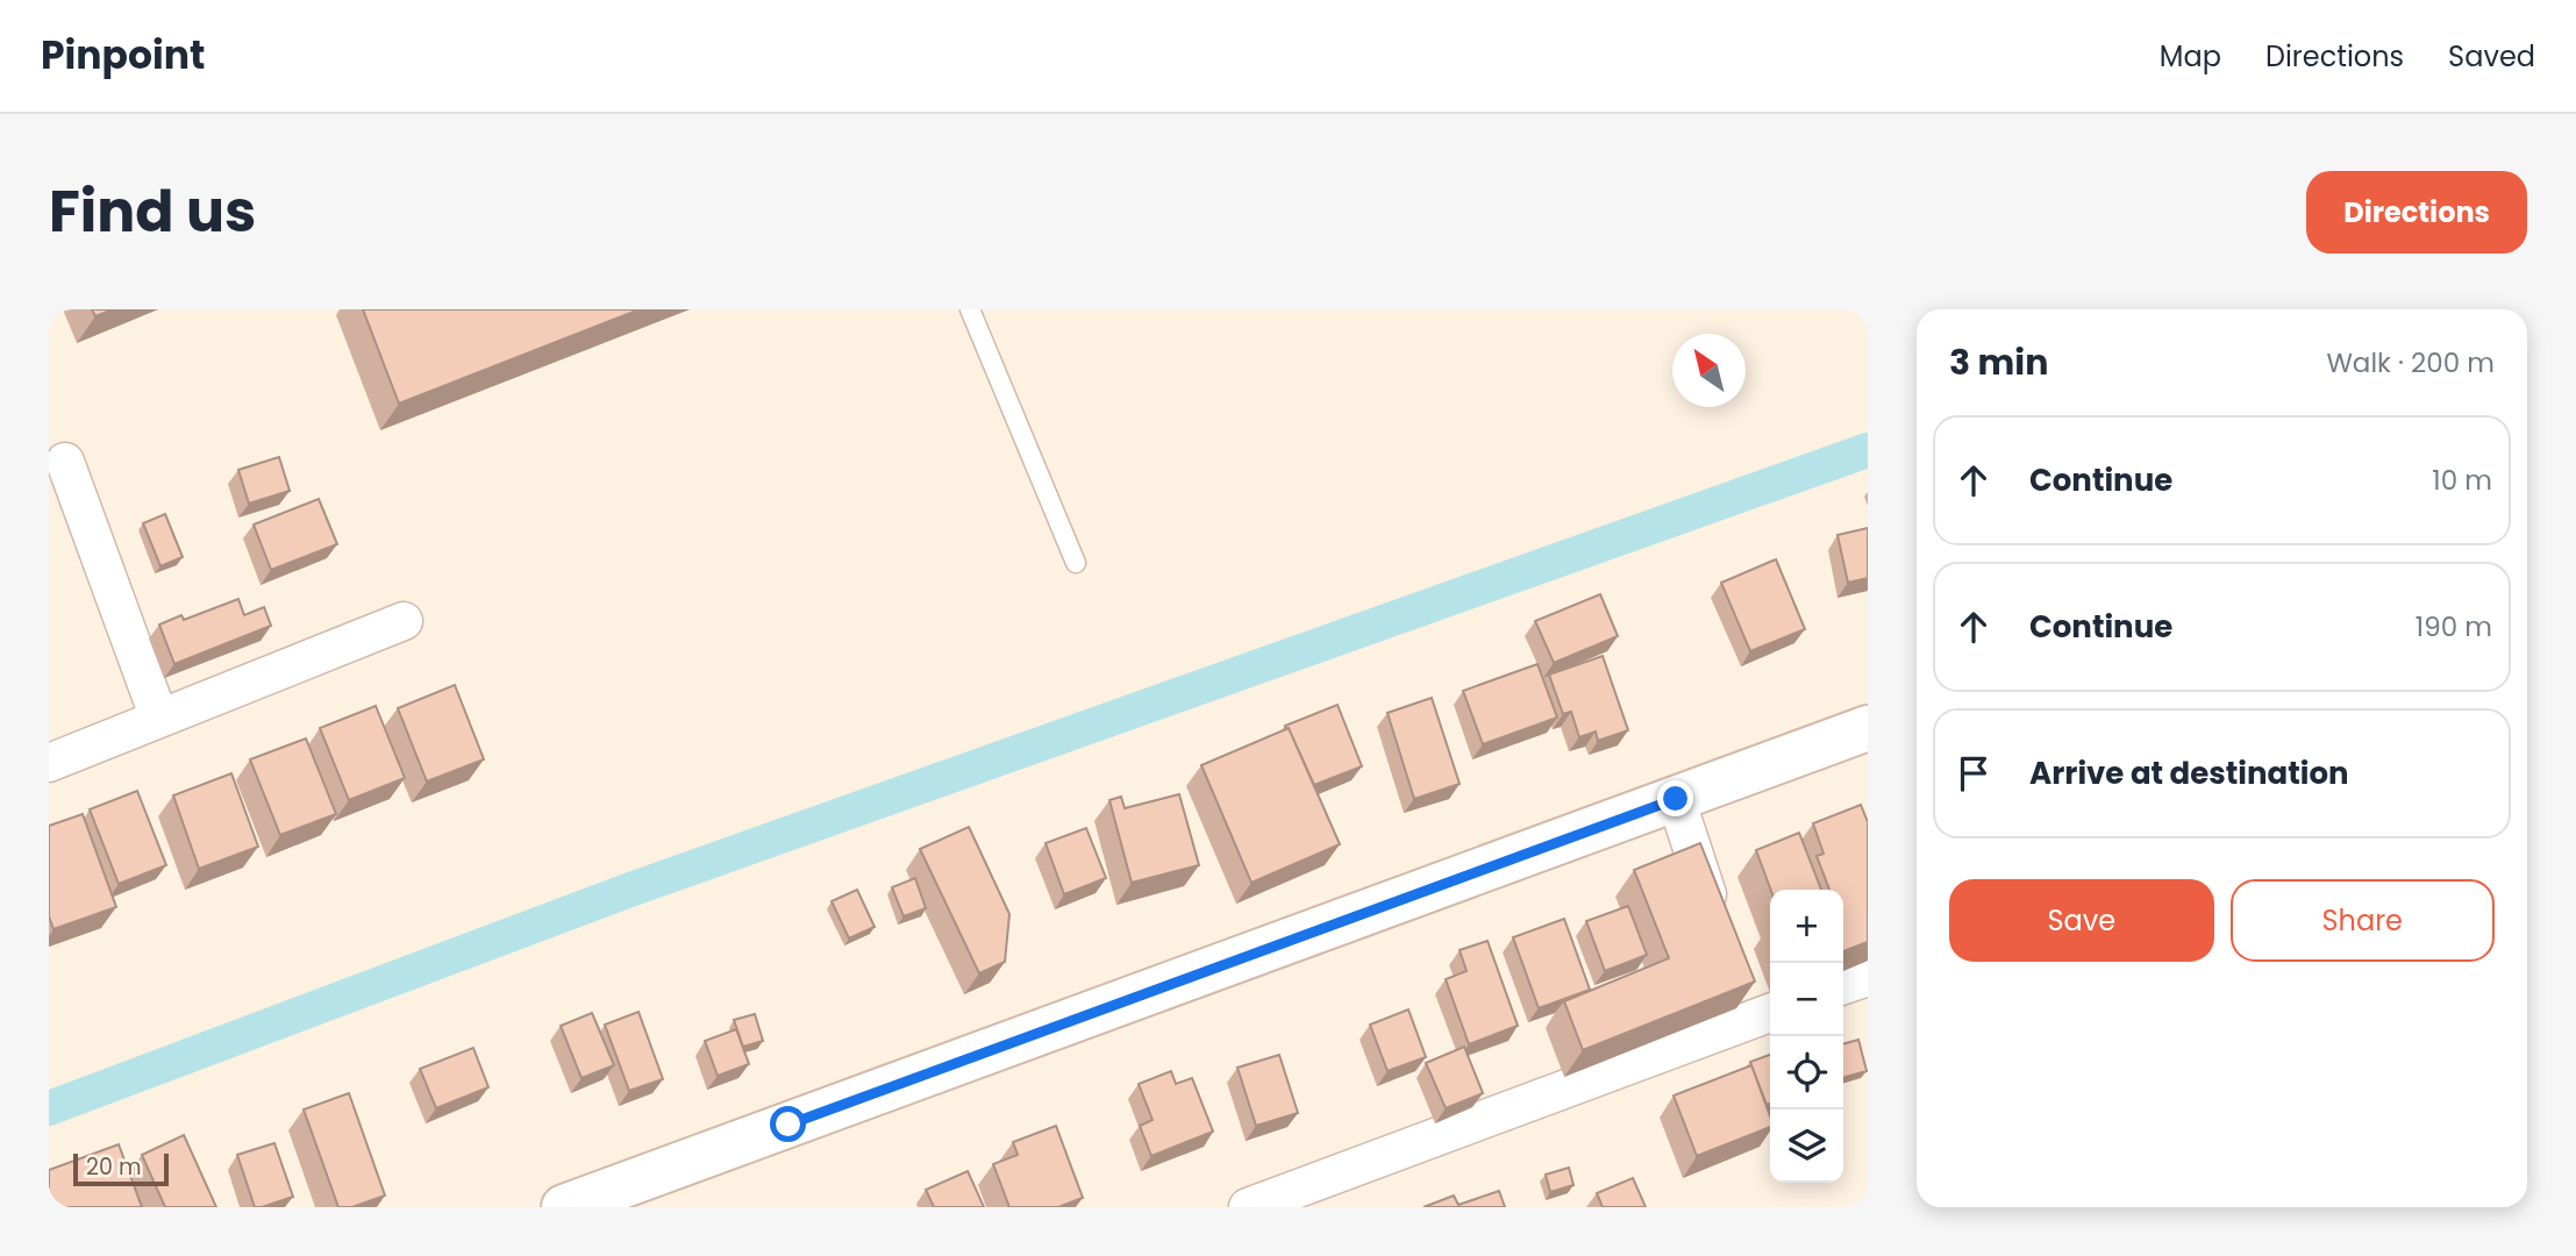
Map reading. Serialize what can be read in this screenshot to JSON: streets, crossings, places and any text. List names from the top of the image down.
{
  "scale_bar": "20 m",
  "north": "top left",
  "page": {
    "header": "Pinpoint",
    "nav": ["Map", "Directions", "Saved"],
    "title": "Find us",
    "buttons": [
      "Directions",
      ["Save", "Share"]
    ],
    "heading": ["3 min", "Walk · 200 m"],
    "list": [
      ["Continue", "10 m"],
      ["Continue", "190 m"],
      "Arrive at destination"
    ],
    "map_buttons": ["+", "−"],
    "scale": "20 m"
  }
}
